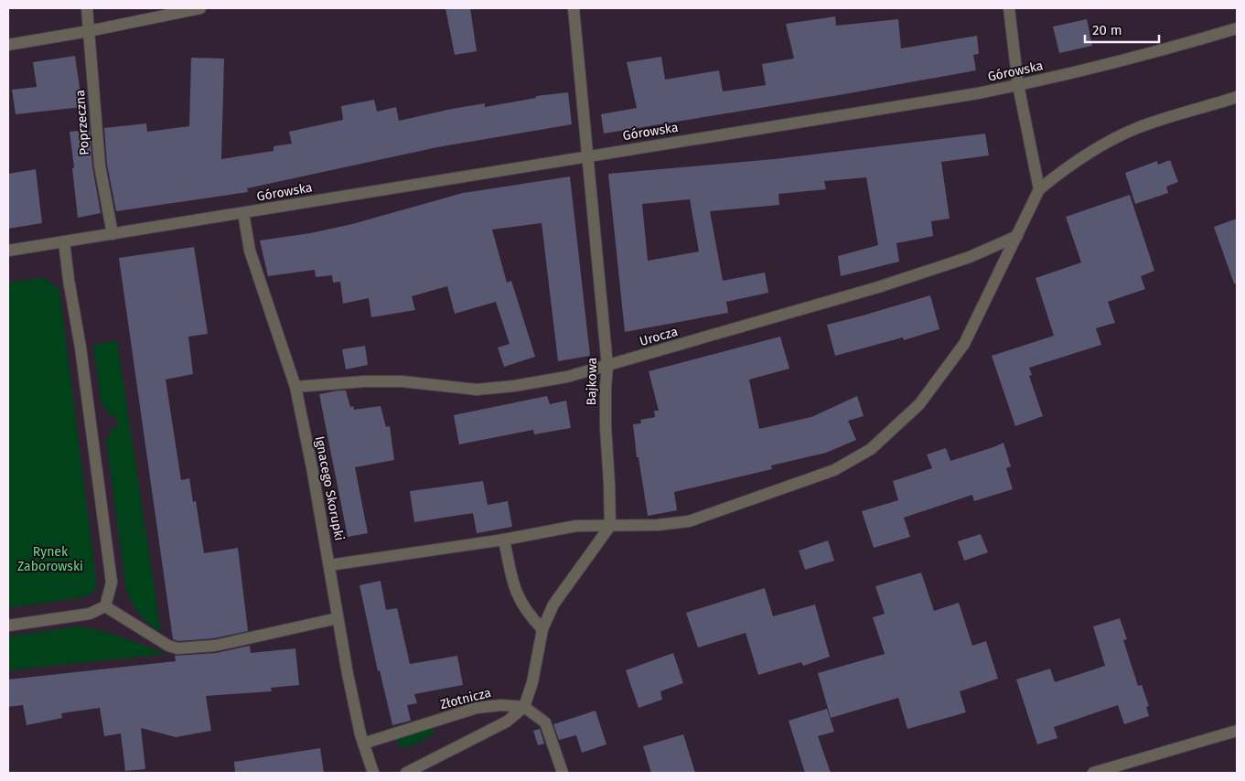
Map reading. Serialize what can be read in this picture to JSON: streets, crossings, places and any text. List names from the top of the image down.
{
  "streets": {
    "street": [
      "Górowska",
      "Poprzeczna",
      "Urocza",
      "Bajkowa",
      "Ignacego Skorupki",
      "Złotnicza"
    ]
  },
  "crossings": [
    ["Górowska", "Poprzeczna"],
    ["Górowska", "Bajkowa"],
    ["Górowska", "Ignacego Skorupki"],
    ["Urocza", "Bajkowa"],
    ["Urocza", "Ignacego Skorupki"],
    ["Ignacego Skorupki", "Złotnicza"]
  ],
  "parks": ["Rynek Zaborowski"],
  "scale_bar": "20 m"
}
